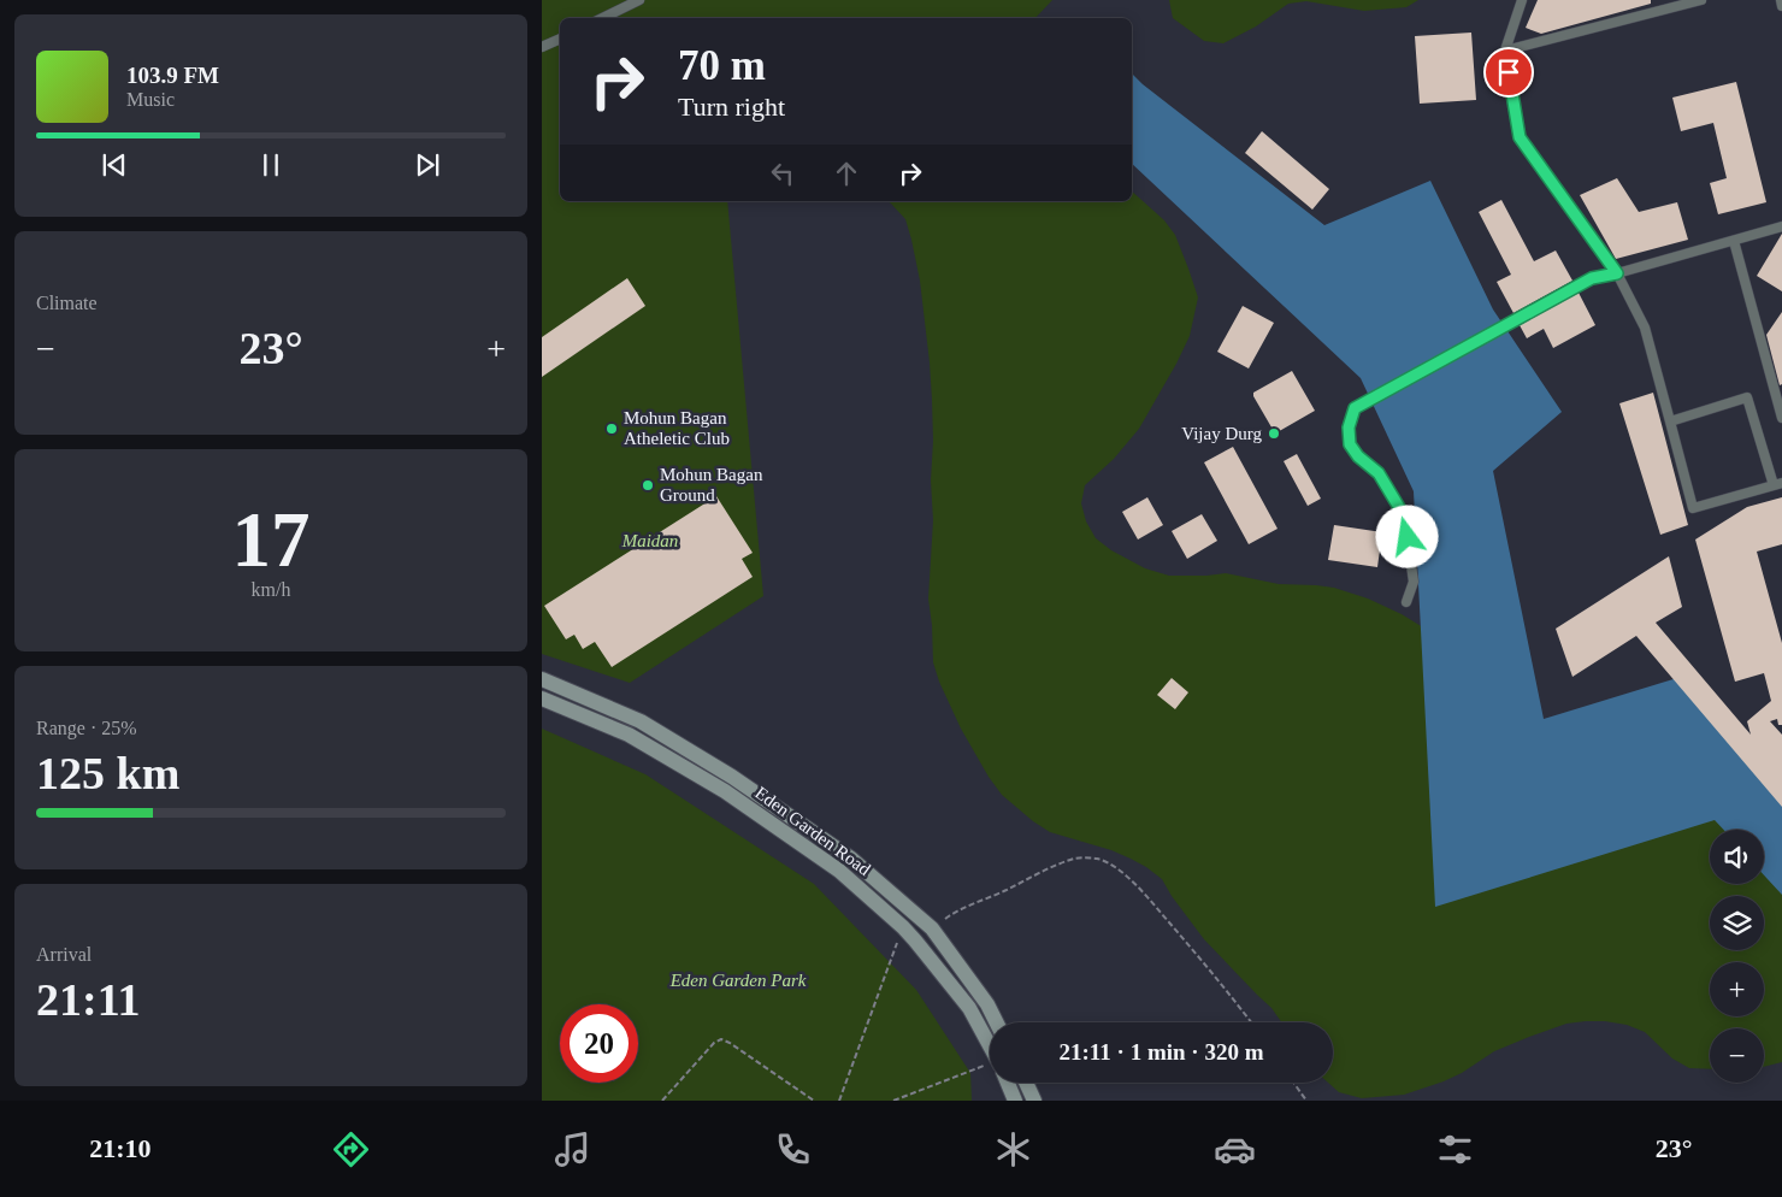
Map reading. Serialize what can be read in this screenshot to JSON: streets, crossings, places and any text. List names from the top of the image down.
{
  "streets": {
    "main road": ["Eden Garden Road"]
  },
  "parks": ["Maidan", "Eden Garden Park"],
  "places": ["Mohun Bagan Atheletic Club", "Vijay Durg", "Mohun Bagan Ground"],
  "page": {
    "turn": ["70 m", "Turn right"],
    "song": ["103.9 FM", "Music"],
    "tile": [
      "Climate",
      ["17", "km/h"],
      ["Range · 25%", "125 km"],
      ["Arrival", "21:11"]
    ],
    "heat": ["−", "23°", "+"],
    "map_buttons": ["+", "−"],
    "limit": "20",
    "trip": "21:11 · 1 min · 320 m",
    "tabs": ["21:10", "23°"]
  }
}
